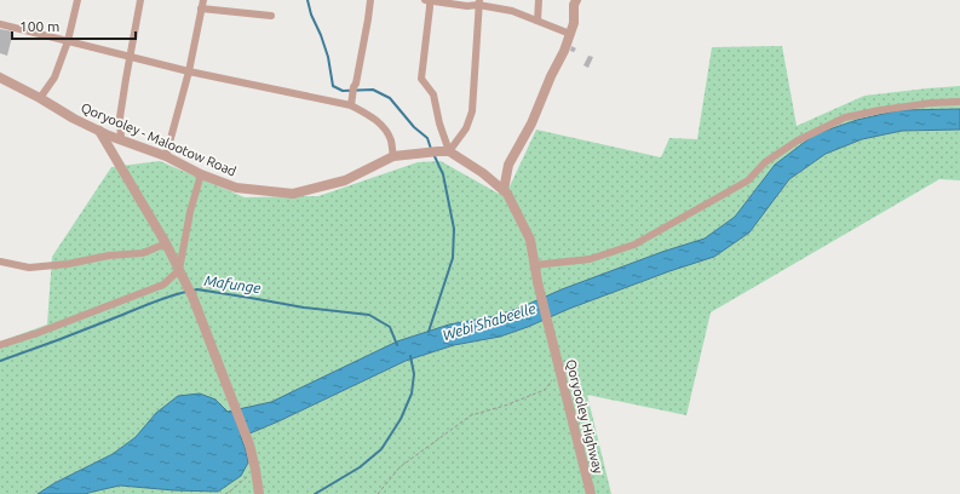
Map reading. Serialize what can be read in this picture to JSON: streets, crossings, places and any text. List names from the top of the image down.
{
  "streets": {
    "street": ["Qoryooley - Malootow Road", "Qoryooley Highway"]
  },
  "water": ["Mafunge", "Webi Shabeelle"],
  "scale_bar": "100 m"
}
